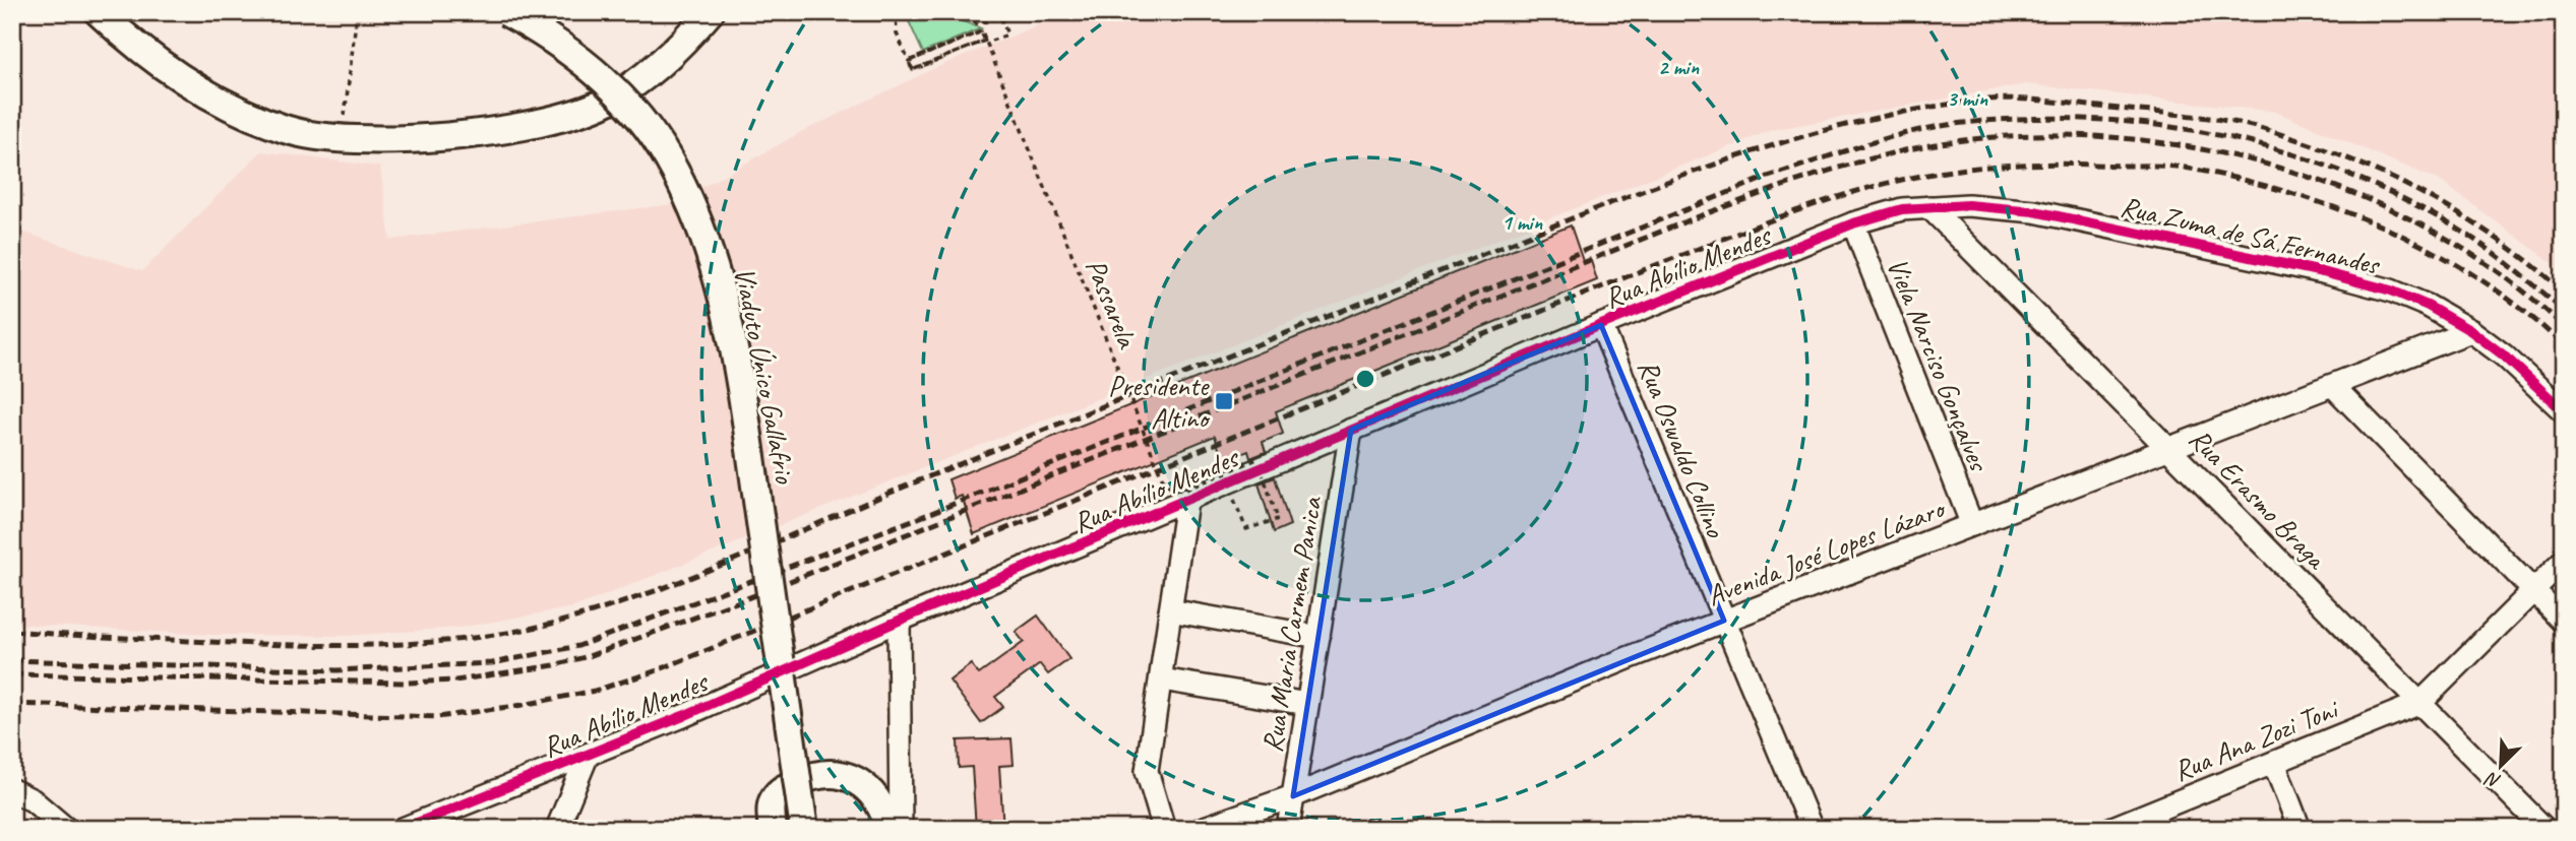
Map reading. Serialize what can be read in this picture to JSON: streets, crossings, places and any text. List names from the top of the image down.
{
  "streets": {
    "main road": ["Viaduto Único Gallafrio"],
    "street": [
      "Rua Zuma de Sá Fernandes",
      "Rua Abílio Mendes",
      "Viela Narciso Gonçalves",
      "Rua Oswaldo Collino",
      "Rua Erasmo Braga",
      "Avenida José Lopes Lázaro",
      "Rua Maria Carmem Panica",
      "Rua Ana Zozi Toni"
    ],
    "path": ["Passarela"]
  },
  "crossings": [
    ["Rua Zuma de Sá Fernandes", "Rua Abílio Mendes"],
    ["Rua Zuma de Sá Fernandes", "Rua Erasmo Braga"],
    ["Rua Zuma de Sá Fernandes", "Avenida José Lopes Lázaro"],
    ["Rua Abílio Mendes", "Passarela"],
    ["Rua Abílio Mendes", "Viela Narciso Gonçalves"],
    ["Rua Abílio Mendes", "Rua Oswaldo Collino"],
    ["Rua Abílio Mendes", "Rua Erasmo Braga"],
    ["Rua Abílio Mendes", "Rua Maria Carmem Panica"],
    ["Viela Narciso Gonçalves", "Avenida José Lopes Lázaro"],
    ["Rua Oswaldo Collino", "Avenida José Lopes Lázaro"],
    ["Rua Erasmo Braga", "Avenida José Lopes Lázaro"],
    ["Rua Erasmo Braga", "Rua Ana Zozi Toni"],
    ["Avenida José Lopes Lázaro", "Rua Maria Carmem Panica"]
  ],
  "places": {
    "transit": ["Presidente Altino"]
  },
  "north": "bottom left",
  "rings": ["2 min", "3 min", "1 min"]
}
